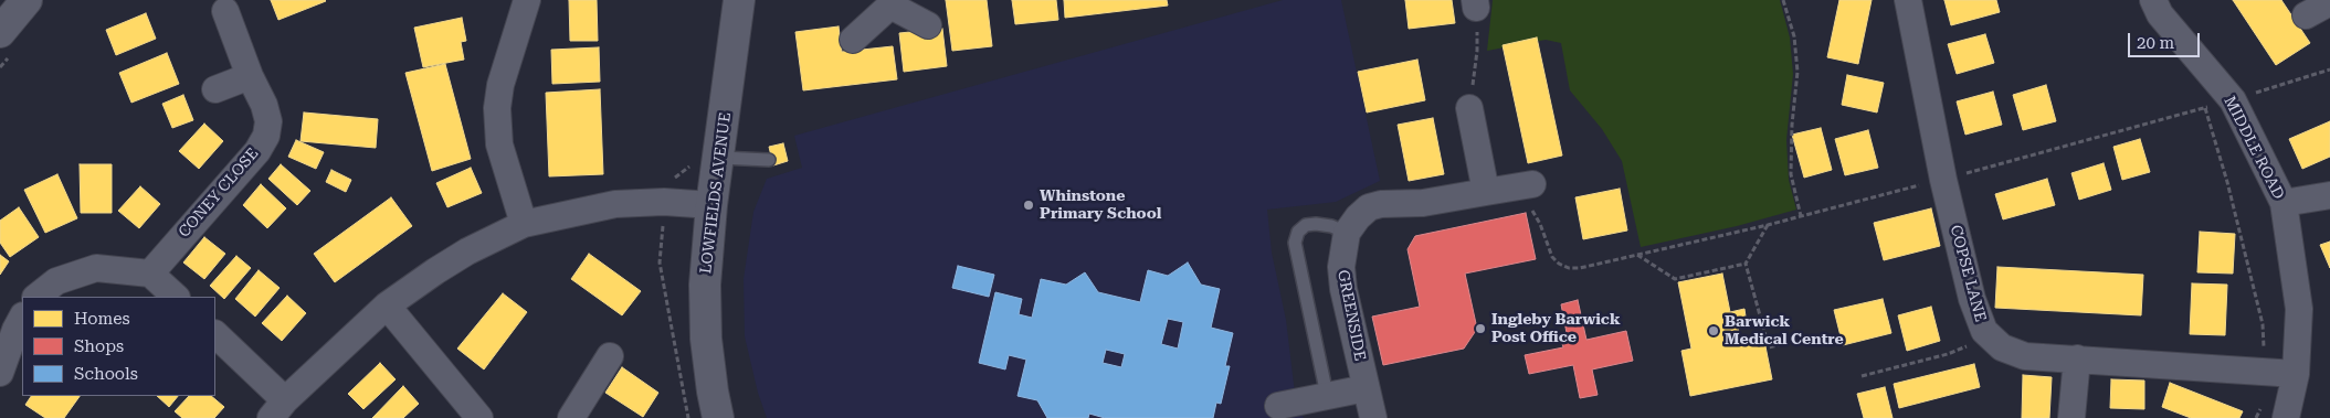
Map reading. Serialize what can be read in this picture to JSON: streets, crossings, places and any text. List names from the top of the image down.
{
  "streets": {
    "street": [
      "MIDDLE ROAD",
      "CONEY CLOSE",
      "LOWFIELDS AVENUE",
      "COPSE LANE",
      "GREENSIDE"
    ]
  },
  "crossings": [
    ["MIDDLE ROAD", "COPSE LANE"]
  ],
  "places": ["Whinstone Primary School", "Ingleby Barwick Post Office", "Barwick Medical Centre"],
  "legend": ["Homes", "Shops", "Schools"],
  "scale_bar": "20 m"
}
